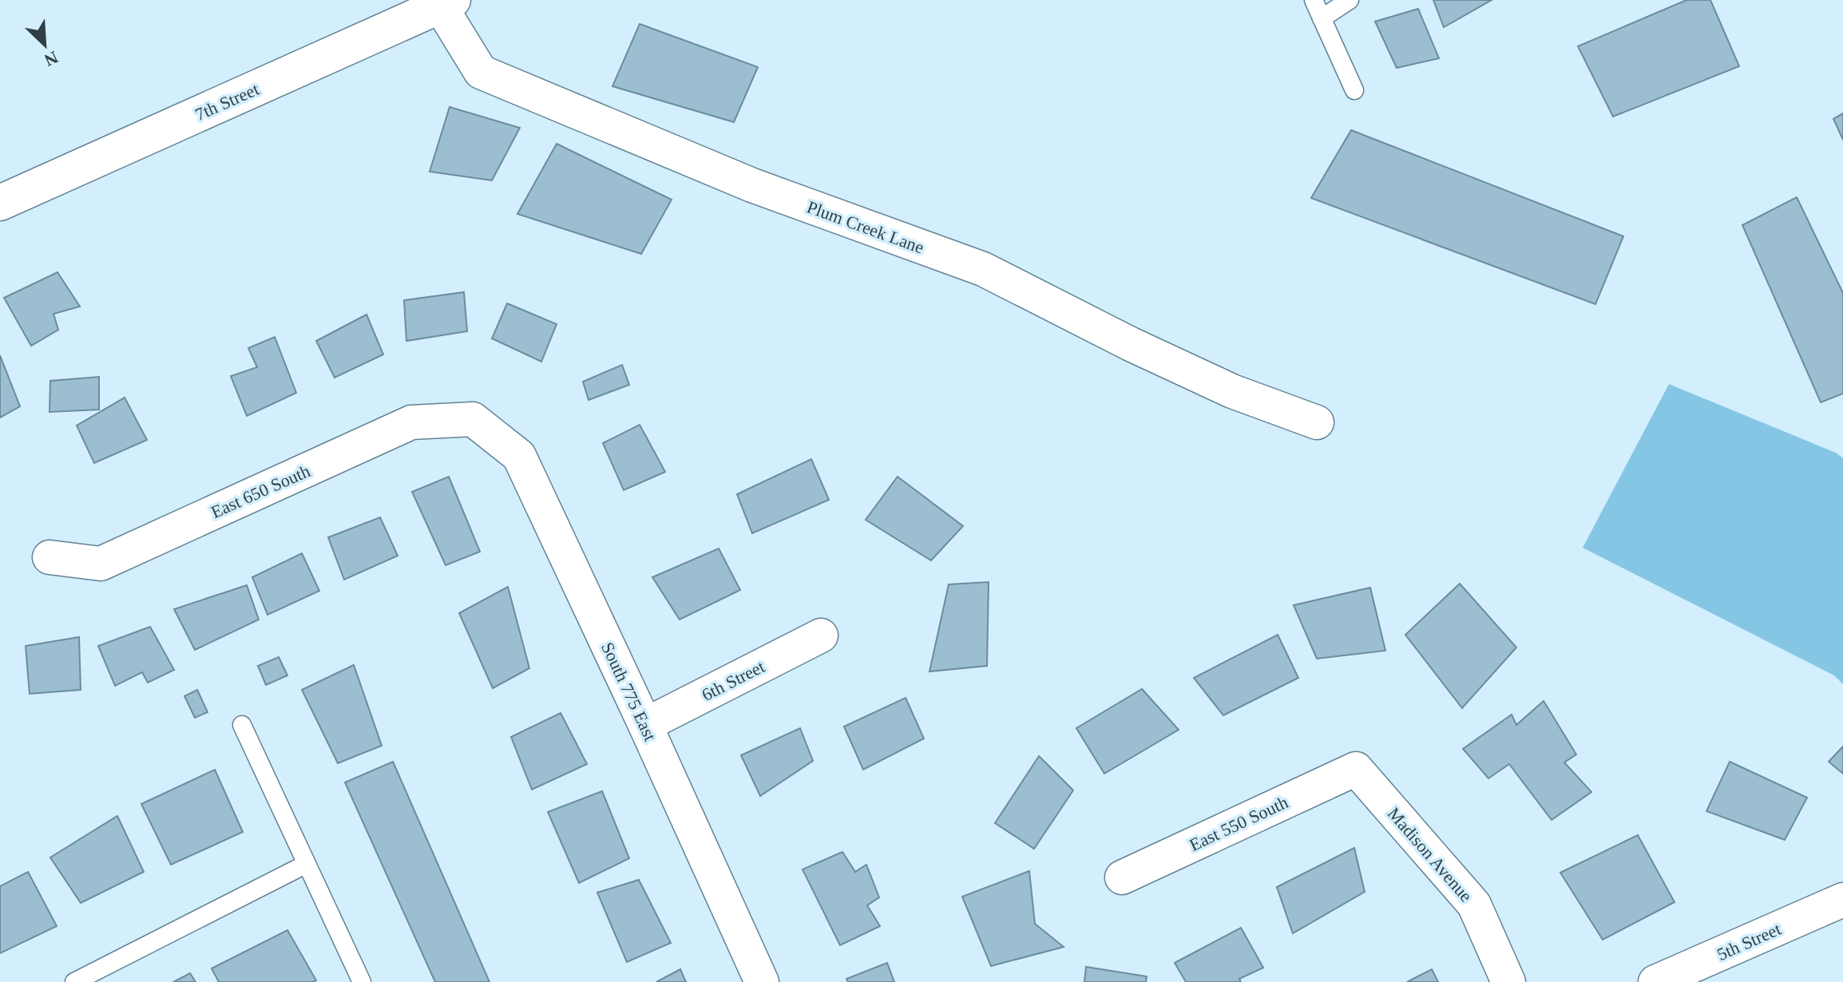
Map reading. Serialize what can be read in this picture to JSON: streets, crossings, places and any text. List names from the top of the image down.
{
  "streets": {
    "street": [
      "7th Street",
      "Plum Creek Lane",
      "East 650 South",
      "6th Street",
      "South 775 East",
      "East 550 South",
      "Madison Avenue",
      "5th Street"
    ]
  },
  "crossings": [
    ["7th Street", "Plum Creek Lane"],
    ["East 650 South", "South 775 East"],
    ["6th Street", "South 775 East"],
    ["East 550 South", "Madison Avenue"]
  ],
  "north": "bottom right"
}
